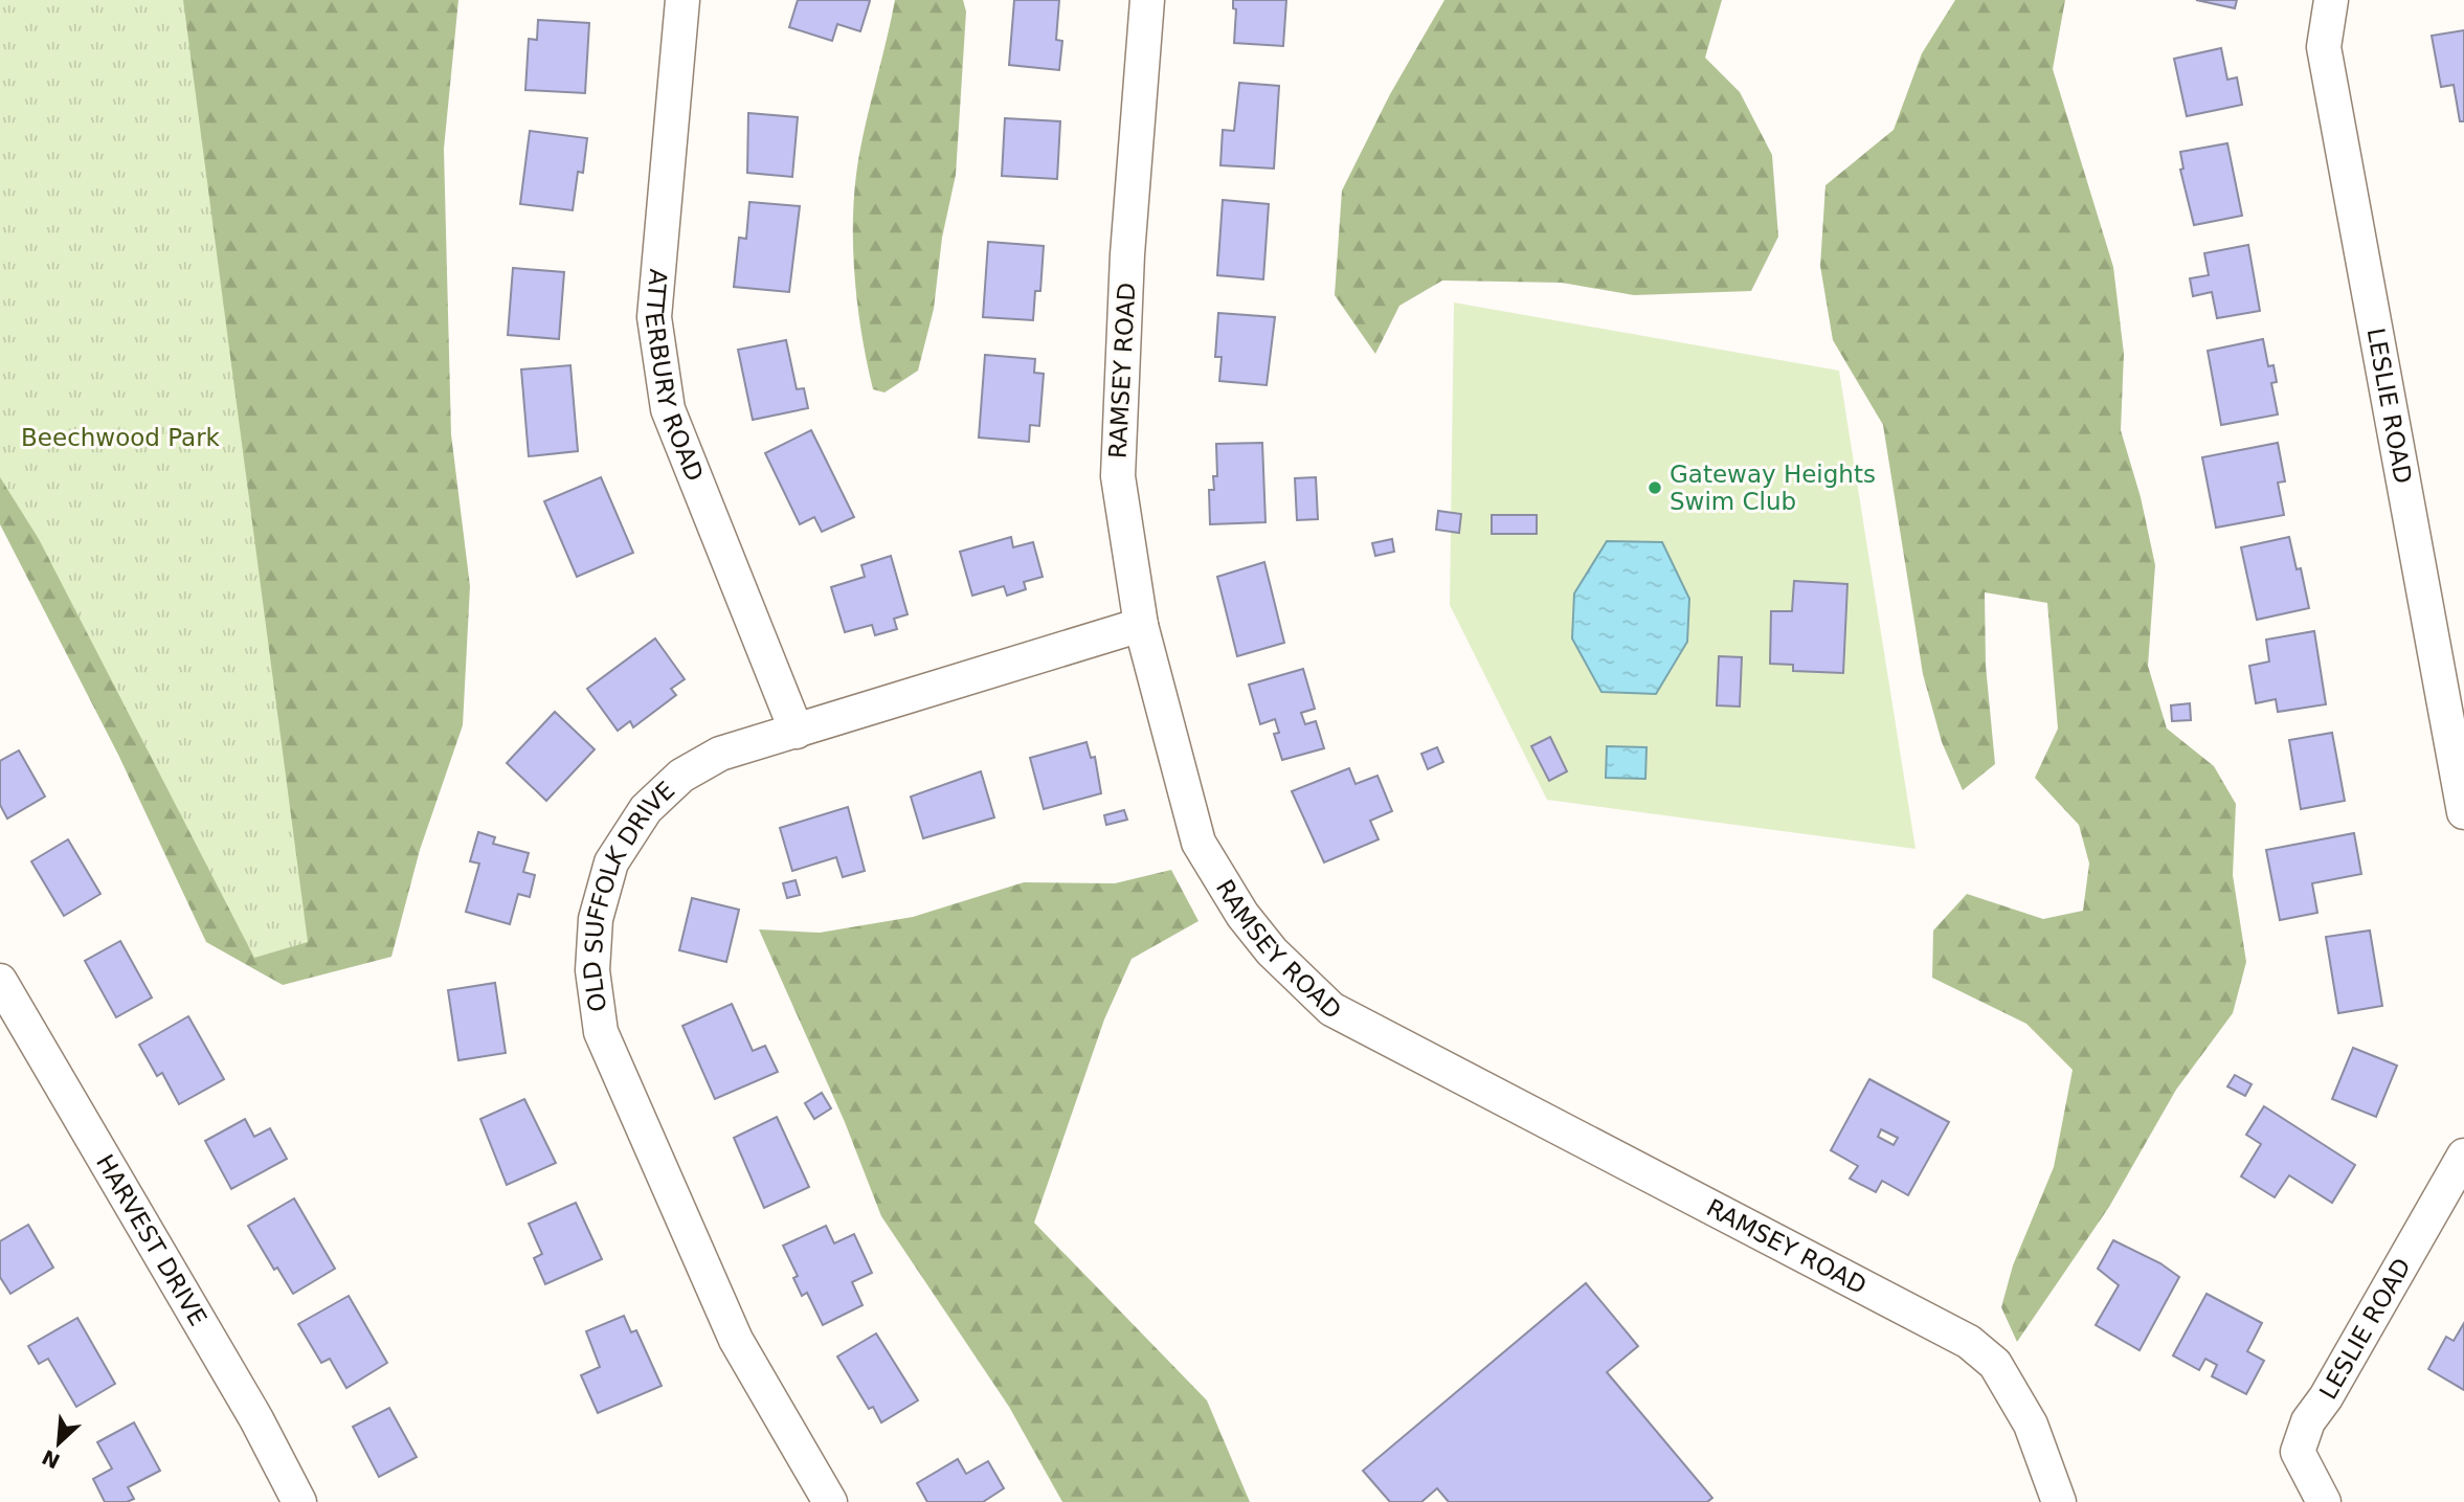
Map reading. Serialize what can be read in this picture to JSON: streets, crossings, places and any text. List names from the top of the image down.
{
  "streets": {
    "street": [
      "RAMSEY ROAD",
      "ATTERBURY ROAD",
      "LESLIE ROAD",
      "OLD SUFFOLK DRIVE",
      "HARVEST DRIVE"
    ]
  },
  "crossings": [
    ["RAMSEY ROAD", "OLD SUFFOLK DRIVE"],
    ["ATTERBURY ROAD", "OLD SUFFOLK DRIVE"]
  ],
  "parks": ["Beechwood Park"],
  "places": ["Gateway Heights Swim Club"],
  "north": "bottom left"
}
